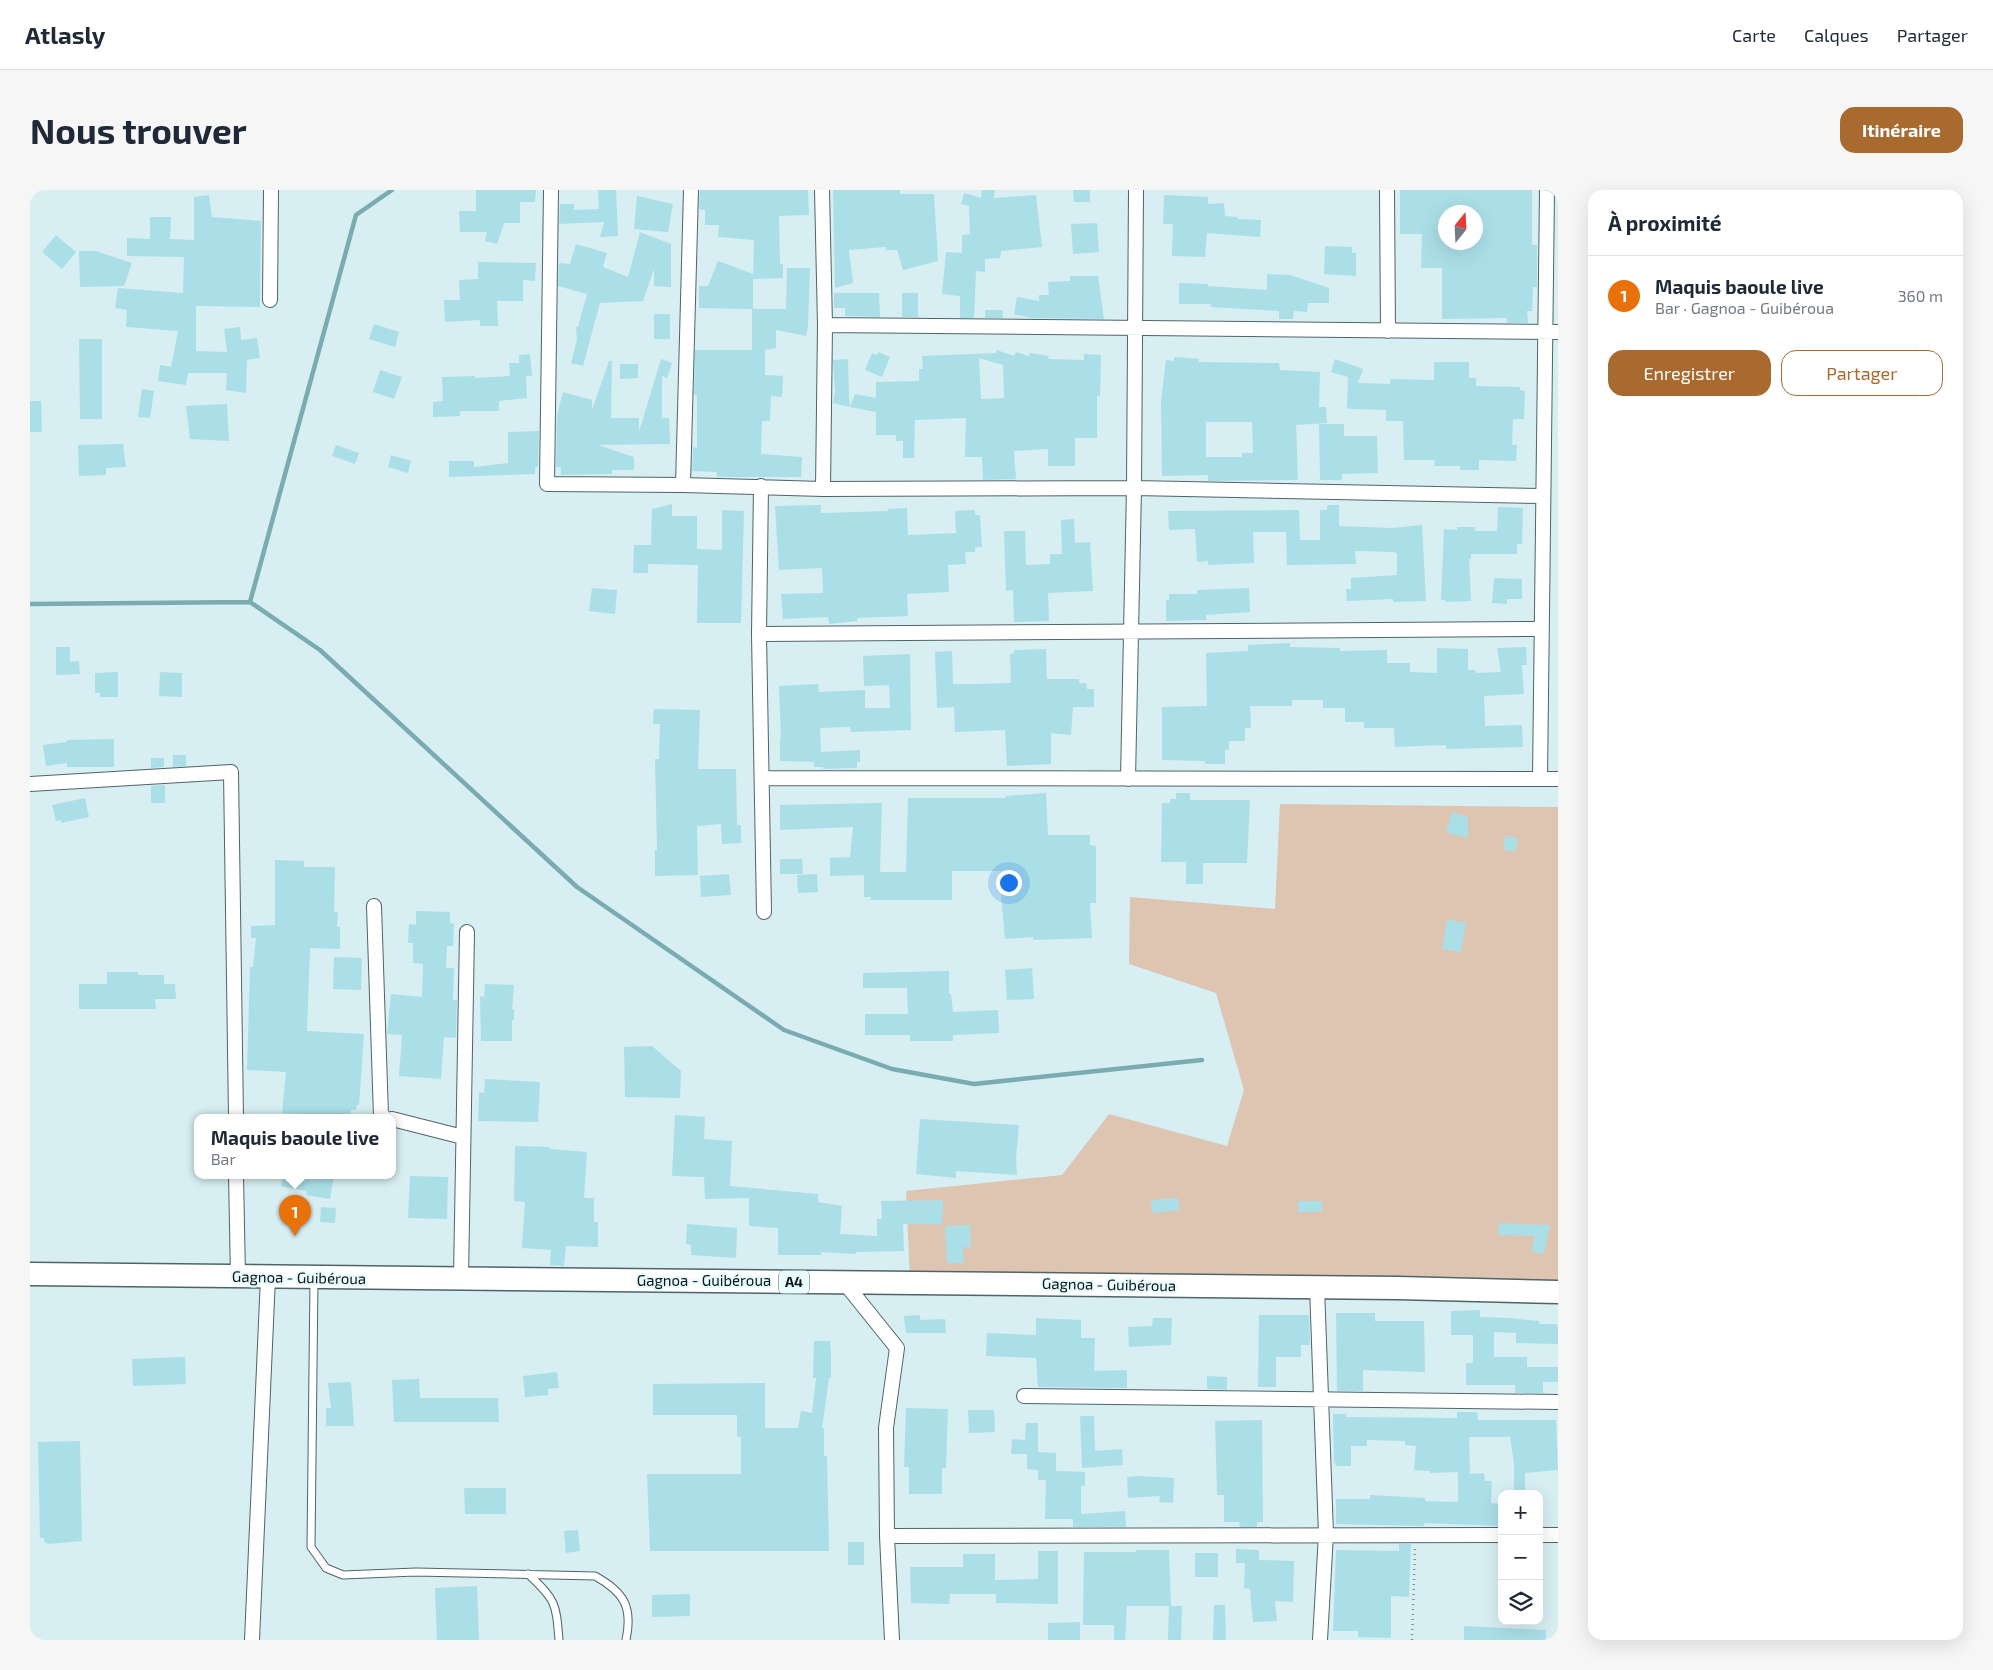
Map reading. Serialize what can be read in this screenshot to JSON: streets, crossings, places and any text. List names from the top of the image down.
{
  "streets": {
    "main road": ["Gagnoa - Guibéroua", "A4"]
  },
  "north": "top",
  "page": {
    "header": "Atlasly",
    "nav": ["Carte", "Calques", "Partager"],
    "buttons": [
      "Itinéraire",
      ["Enregistrer", "Partager"]
    ],
    "title": "Nous trouver",
    "heading": "À proximité",
    "list": [
      {
        "mark": "1",
        "name": "Maquis baoule live",
        "note": "Bar · Gagnoa - Guibéroua",
        "value": "360 m"
      }
    ],
    "popup": ["Maquis baoule live", "Bar"],
    "pins": "1",
    "map_buttons": ["+", "−"]
  }
}
